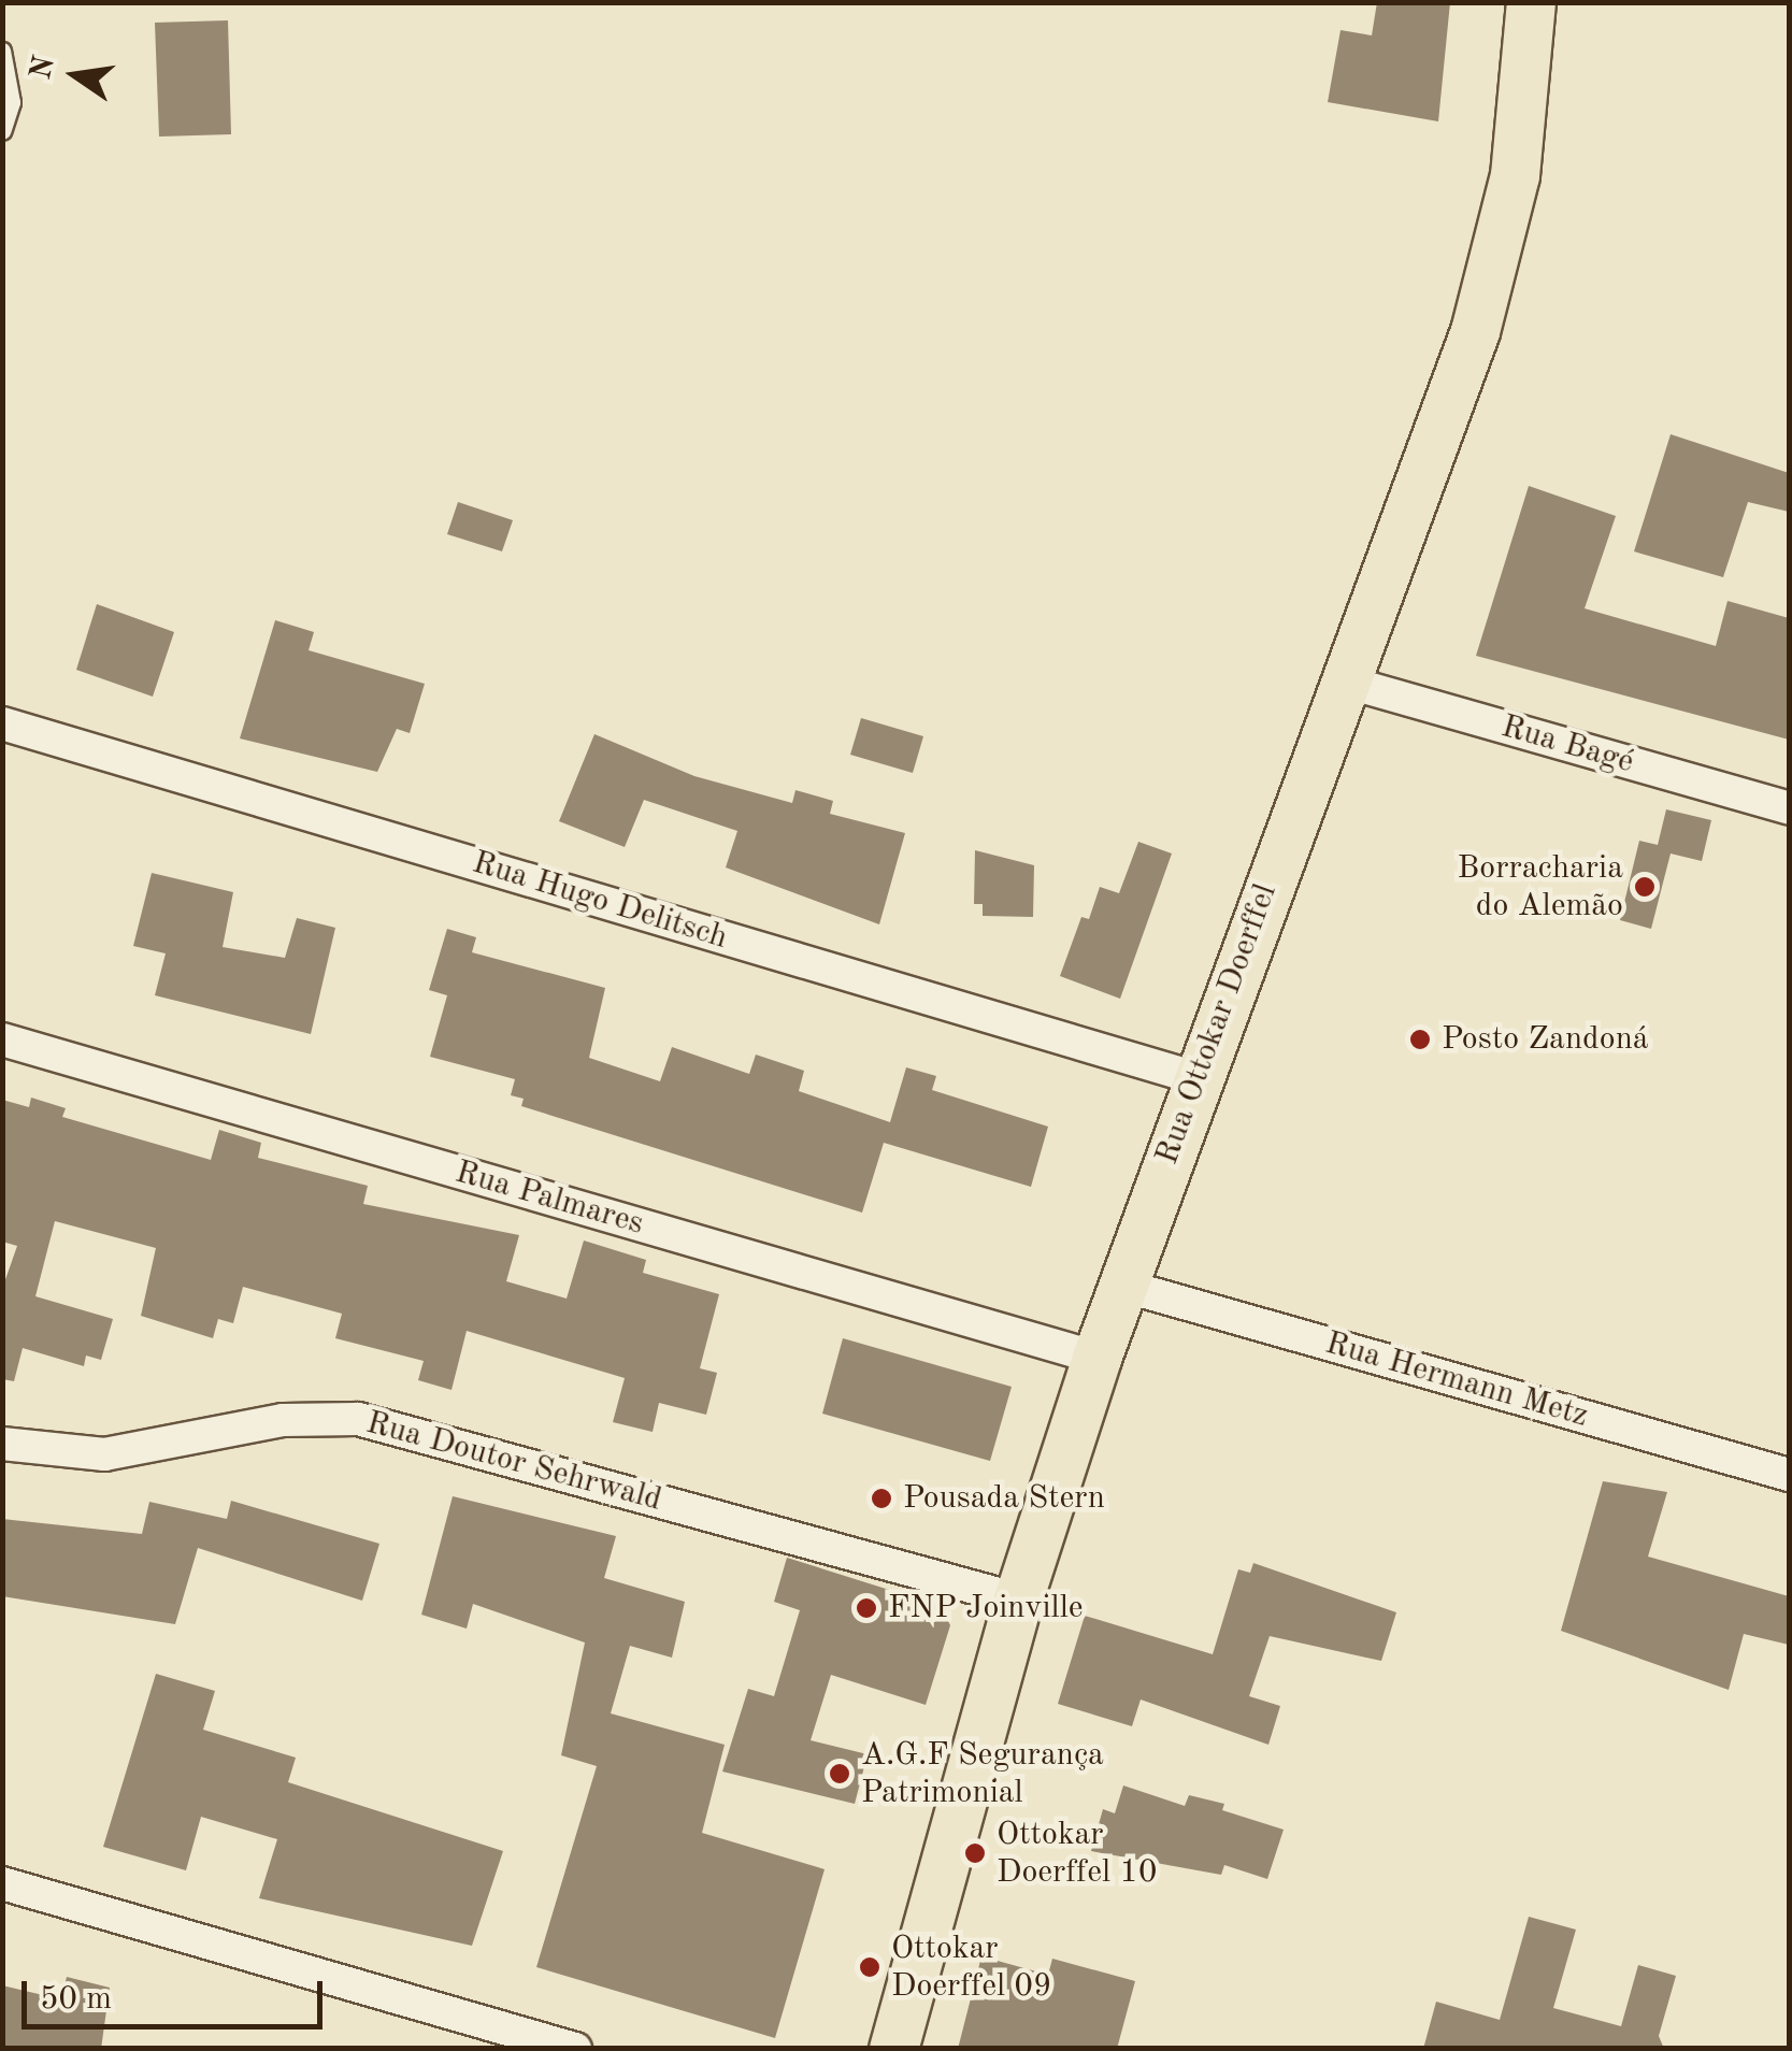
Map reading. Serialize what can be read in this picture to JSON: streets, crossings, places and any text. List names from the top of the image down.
{
  "streets": {
    "main road": ["Rua Ottokar Doerffel"],
    "street": [
      "Rua Bagé",
      "Rua Hugo Delitsch",
      "Rua Palmares",
      "Rua Hermann Metz",
      "Rua Doutor Sehrwald"
    ]
  },
  "crossings": [
    ["Rua Bagé", "Rua Ottokar Doerffel"],
    ["Rua Hugo Delitsch", "Rua Ottokar Doerffel"],
    ["Rua Ottokar Doerffel", "Rua Palmares"],
    ["Rua Ottokar Doerffel", "Rua Hermann Metz"],
    ["Rua Ottokar Doerffel", "Rua Doutor Sehrwald"]
  ],
  "places": [
    "Borracharia do Alemão",
    "Posto Zandoná",
    "Pousada Stern",
    "FNP Joinville",
    "A.G.F Segurança Patrimonial",
    "Ottokar Doerffel 10",
    "Ottokar Doerffel 09"
  ],
  "scale_bar": "50 m",
  "north": "left"
}
